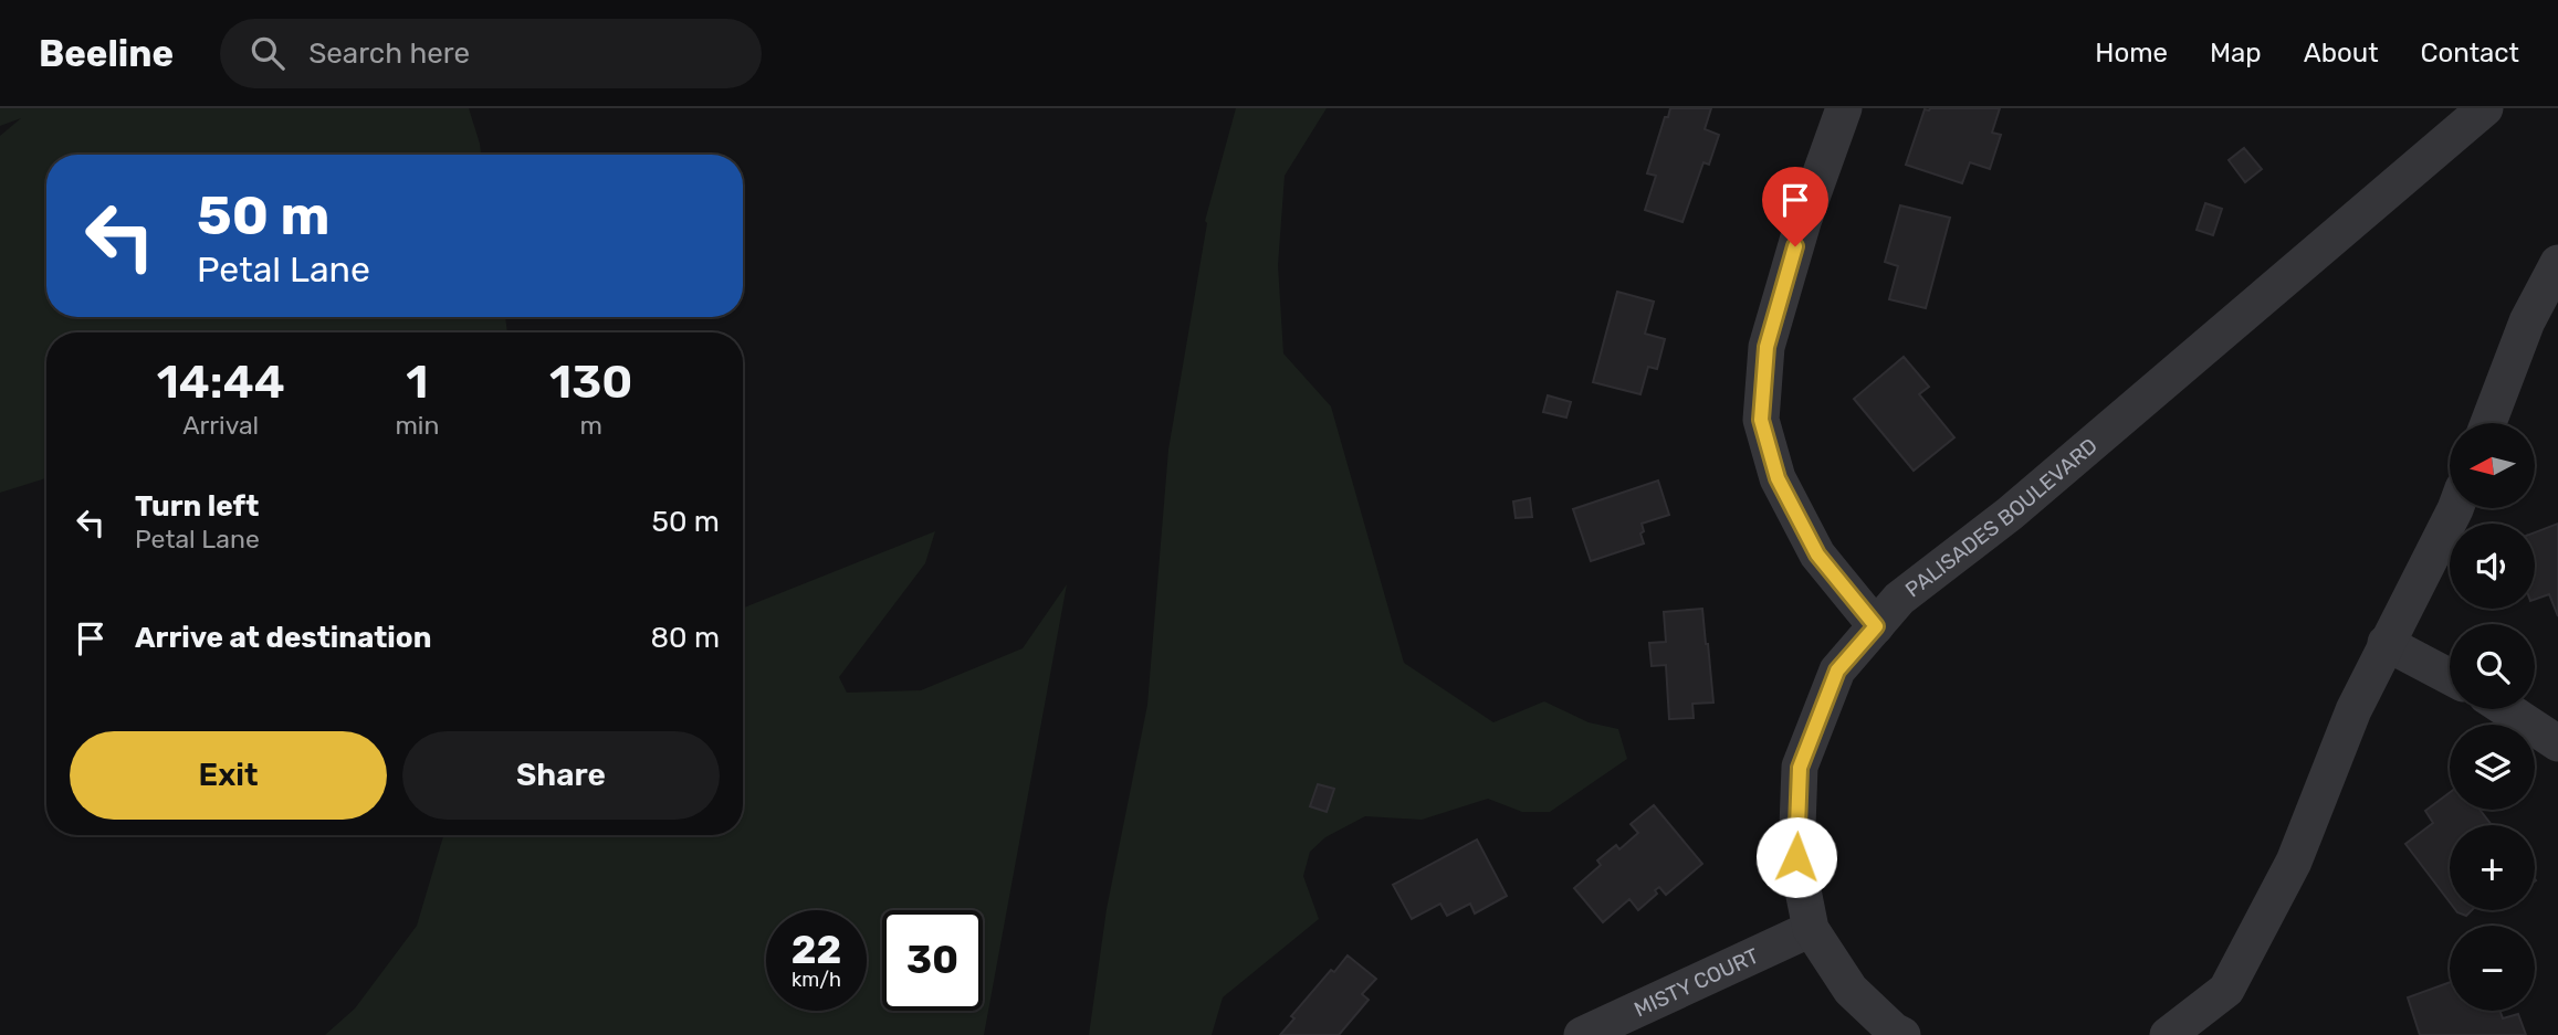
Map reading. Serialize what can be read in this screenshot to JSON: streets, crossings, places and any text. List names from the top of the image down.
{
  "streets": {
    "street": ["PALISADES BOULEVARD", "MISTY COURT"]
  },
  "crossings": [
    ["PALISADES BOULEVARD", "MISTY COURT"]
  ],
  "north": "left",
  "page": {
    "header": "Beeline",
    "search": "Search here",
    "nav": [
      "Home",
      "Map",
      "About",
      "Contact"
    ],
    "turn": ["50 m", "Petal Lane"],
    "eta": [
      "14:44",
      "Arrival",
      "1",
      "min",
      "130",
      "m"
    ],
    "map_buttons": ["+", "−"],
    "list": [
      {
        "name": "Turn left",
        "note": "Petal Lane",
        "value": "50 m"
      },
      {
        "name": "Arrive at destination",
        "value": "80 m"
      }
    ],
    "buttons": ["Exit", "Share"],
    "speed": "22 km/h",
    "limit": "30"
  }
}
